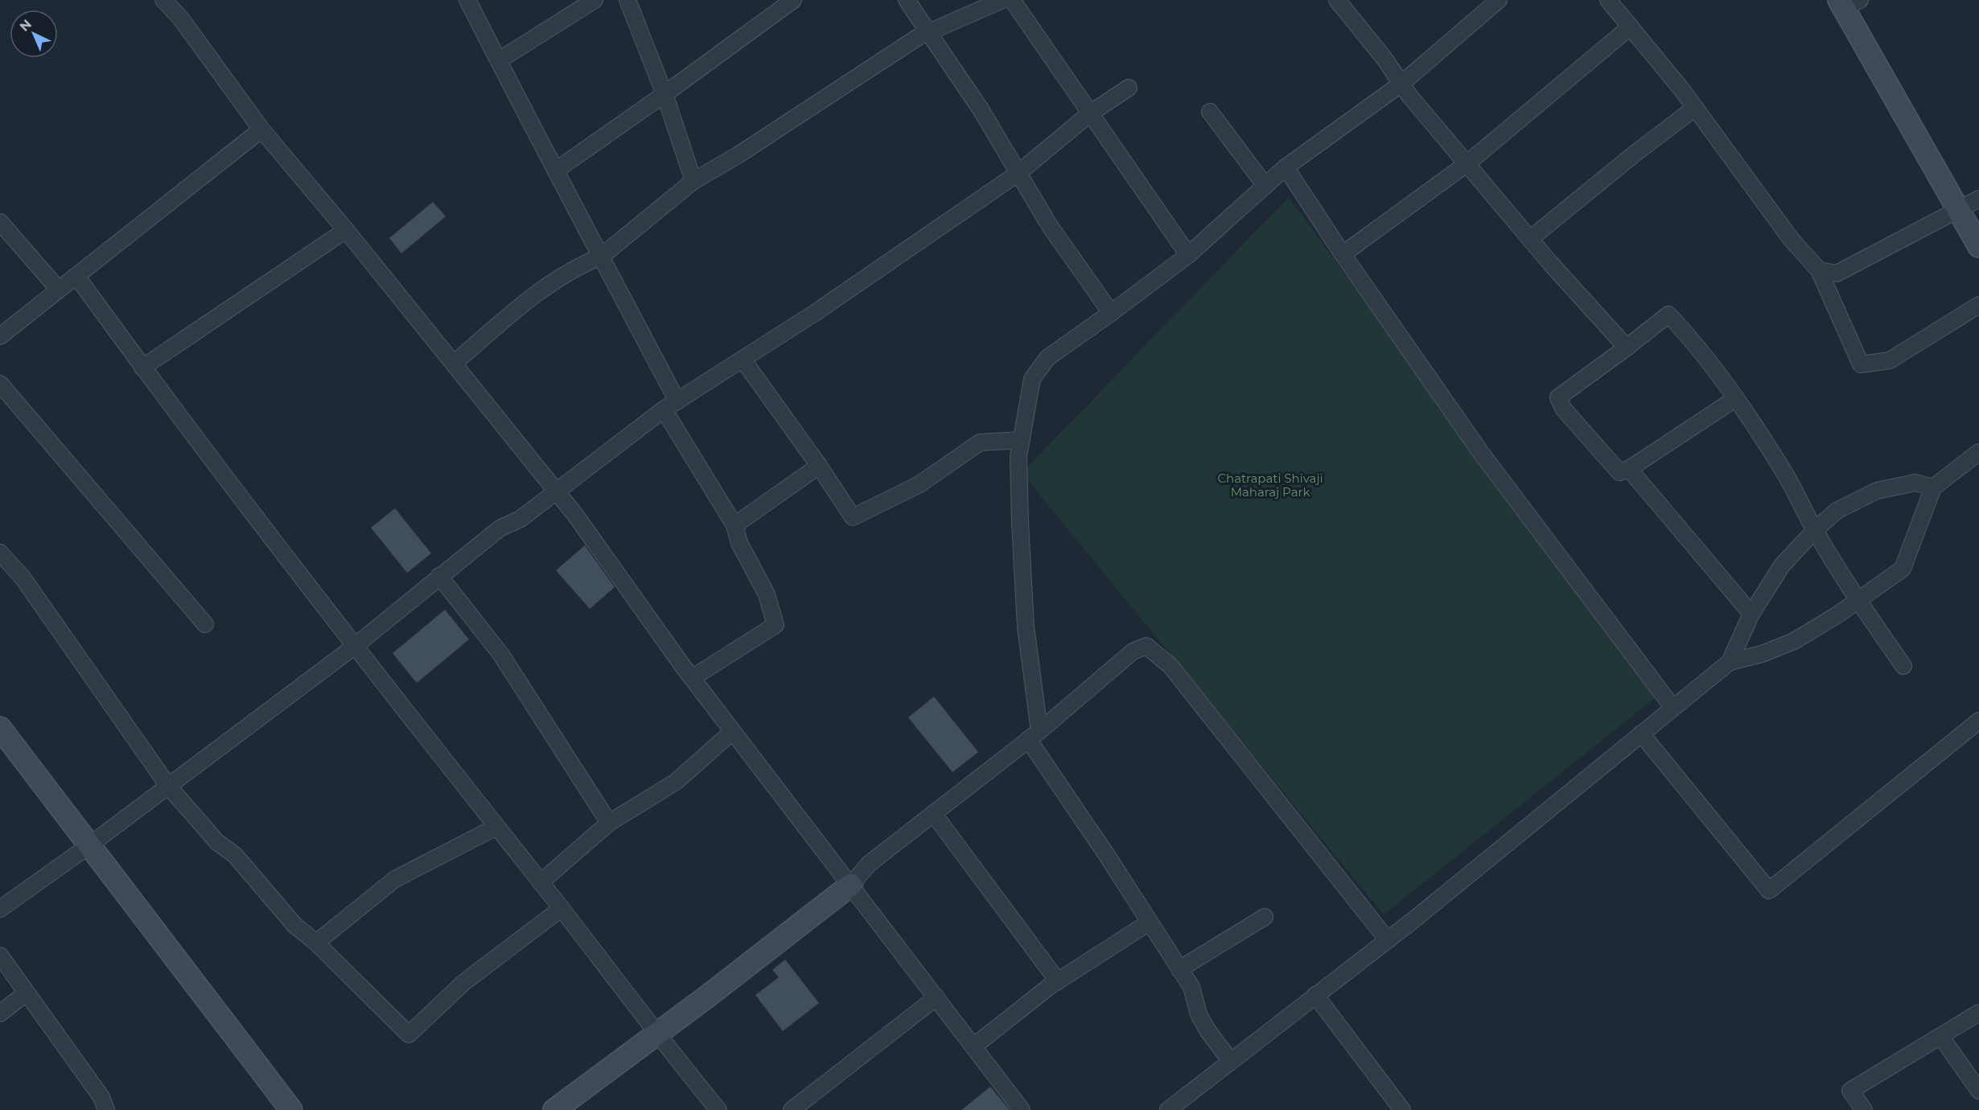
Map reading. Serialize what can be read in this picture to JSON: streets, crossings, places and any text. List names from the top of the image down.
{
  "parks": ["Chatrapati Shivaji Maharaj Park"],
  "north": "top left"
}
